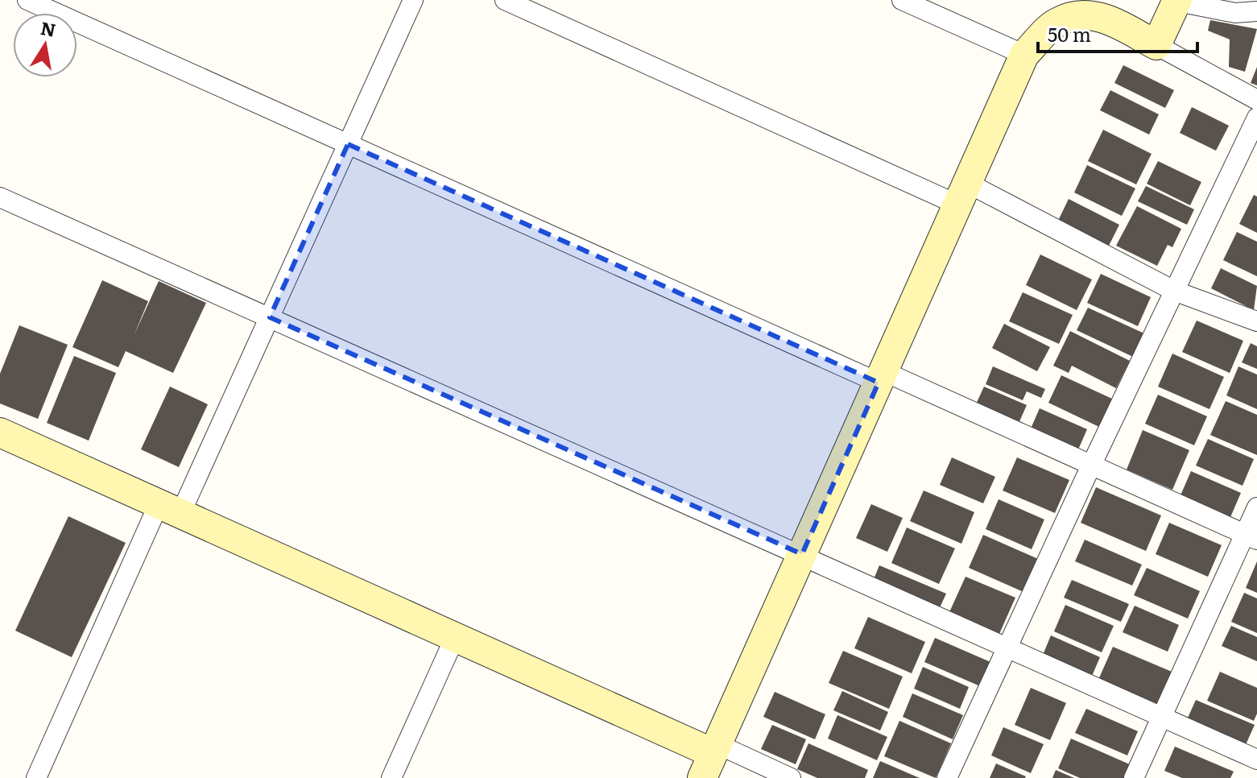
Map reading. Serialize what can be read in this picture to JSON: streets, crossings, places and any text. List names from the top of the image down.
{
  "scale_bar": "50 m",
  "north": "top"
}
